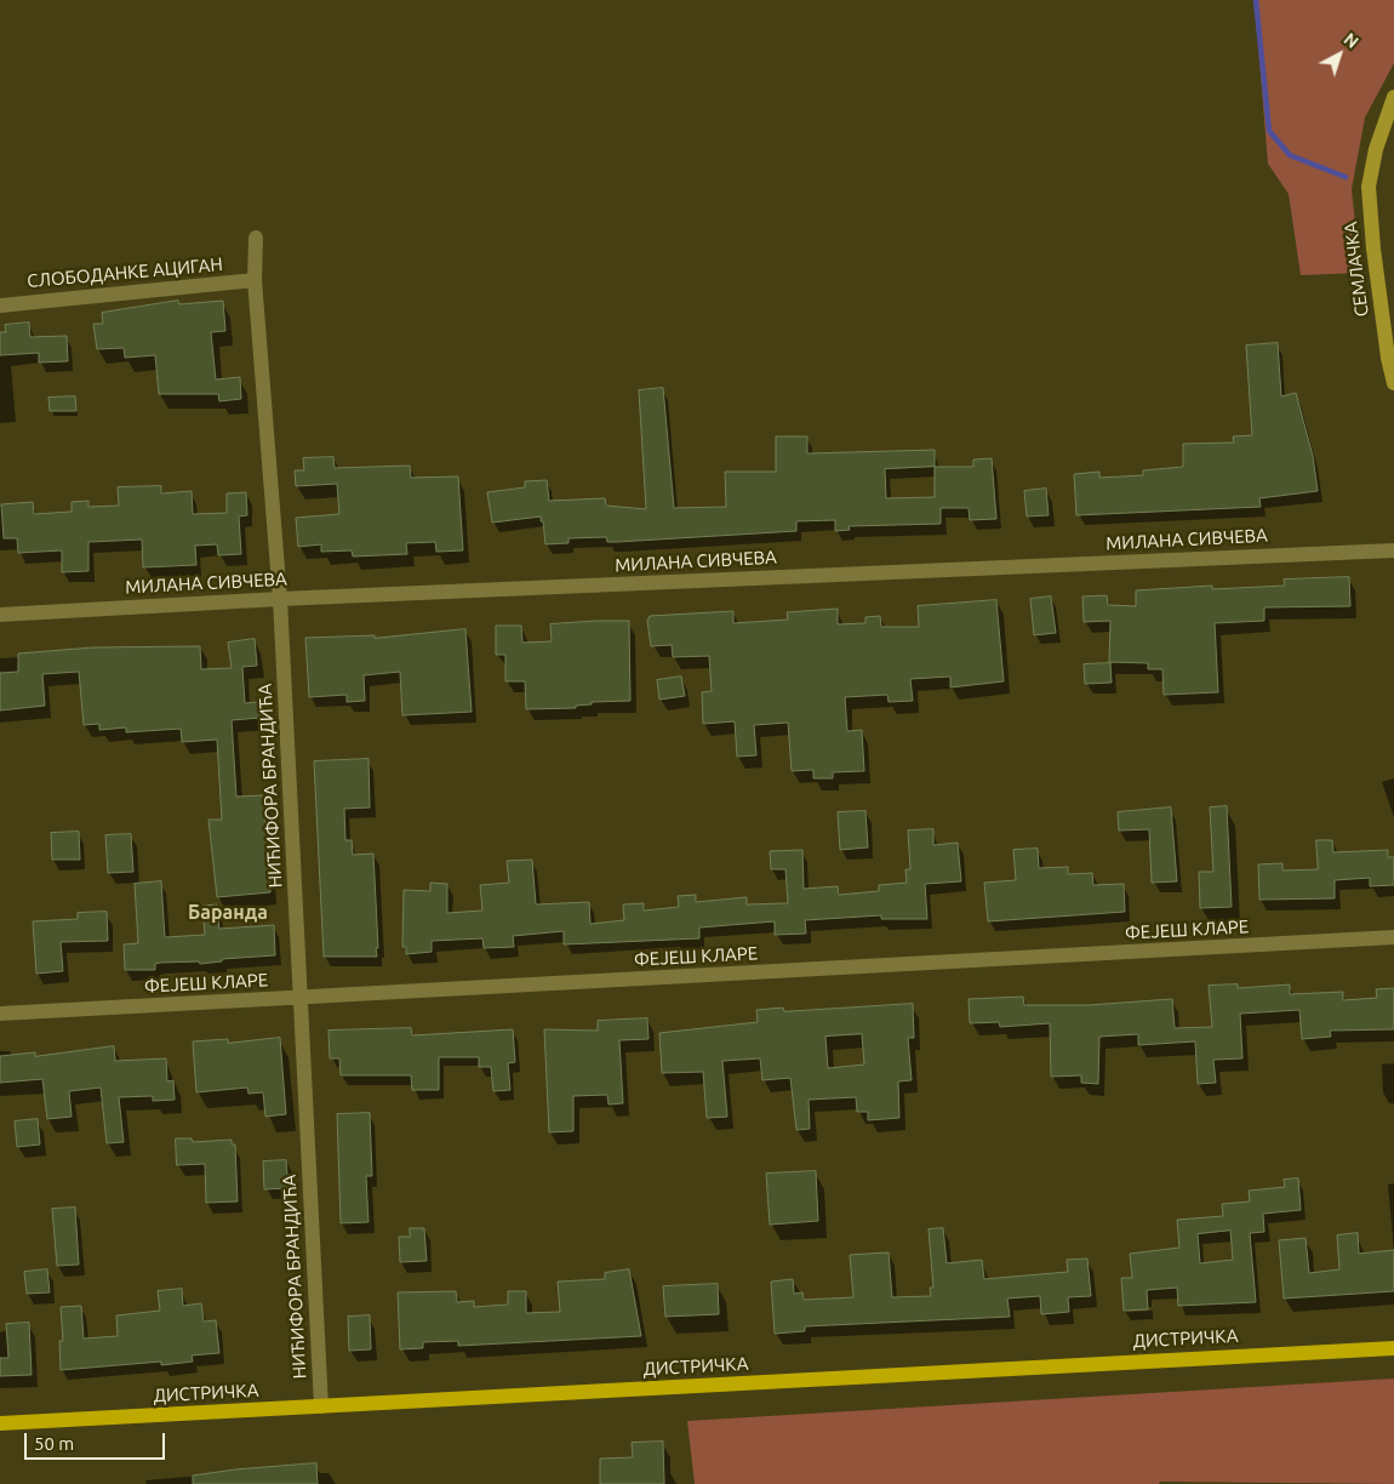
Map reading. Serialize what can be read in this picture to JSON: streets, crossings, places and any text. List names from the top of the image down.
{
  "streets": {
    "main road": ["СЕМЛАЧКА", "ДИСТРИЧКА"],
    "street": [
      "СЛОБОДАНКЕ АЦИГАН",
      "МИЛАНА СИВЧЕВА",
      "НИЋИФОРА БРАНДИЋА",
      "ФЕЈЕШ КЛАРЕ"
    ]
  },
  "crossings": [
    ["СЛОБОДАНКЕ АЦИГАН", "НИЋИФОРА БРАНДИЋА"],
    ["МИЛАНА СИВЧЕВА", "НИЋИФОРА БРАНДИЋА"],
    ["НИЋИФОРА БРАНДИЋА", "ФЕЈЕШ КЛАРЕ"],
    ["НИЋИФОРА БРАНДИЋА", "ДИСТРИЧКА"]
  ],
  "districts": ["Баранда"],
  "scale_bar": "50 m",
  "north": "top right"
}
